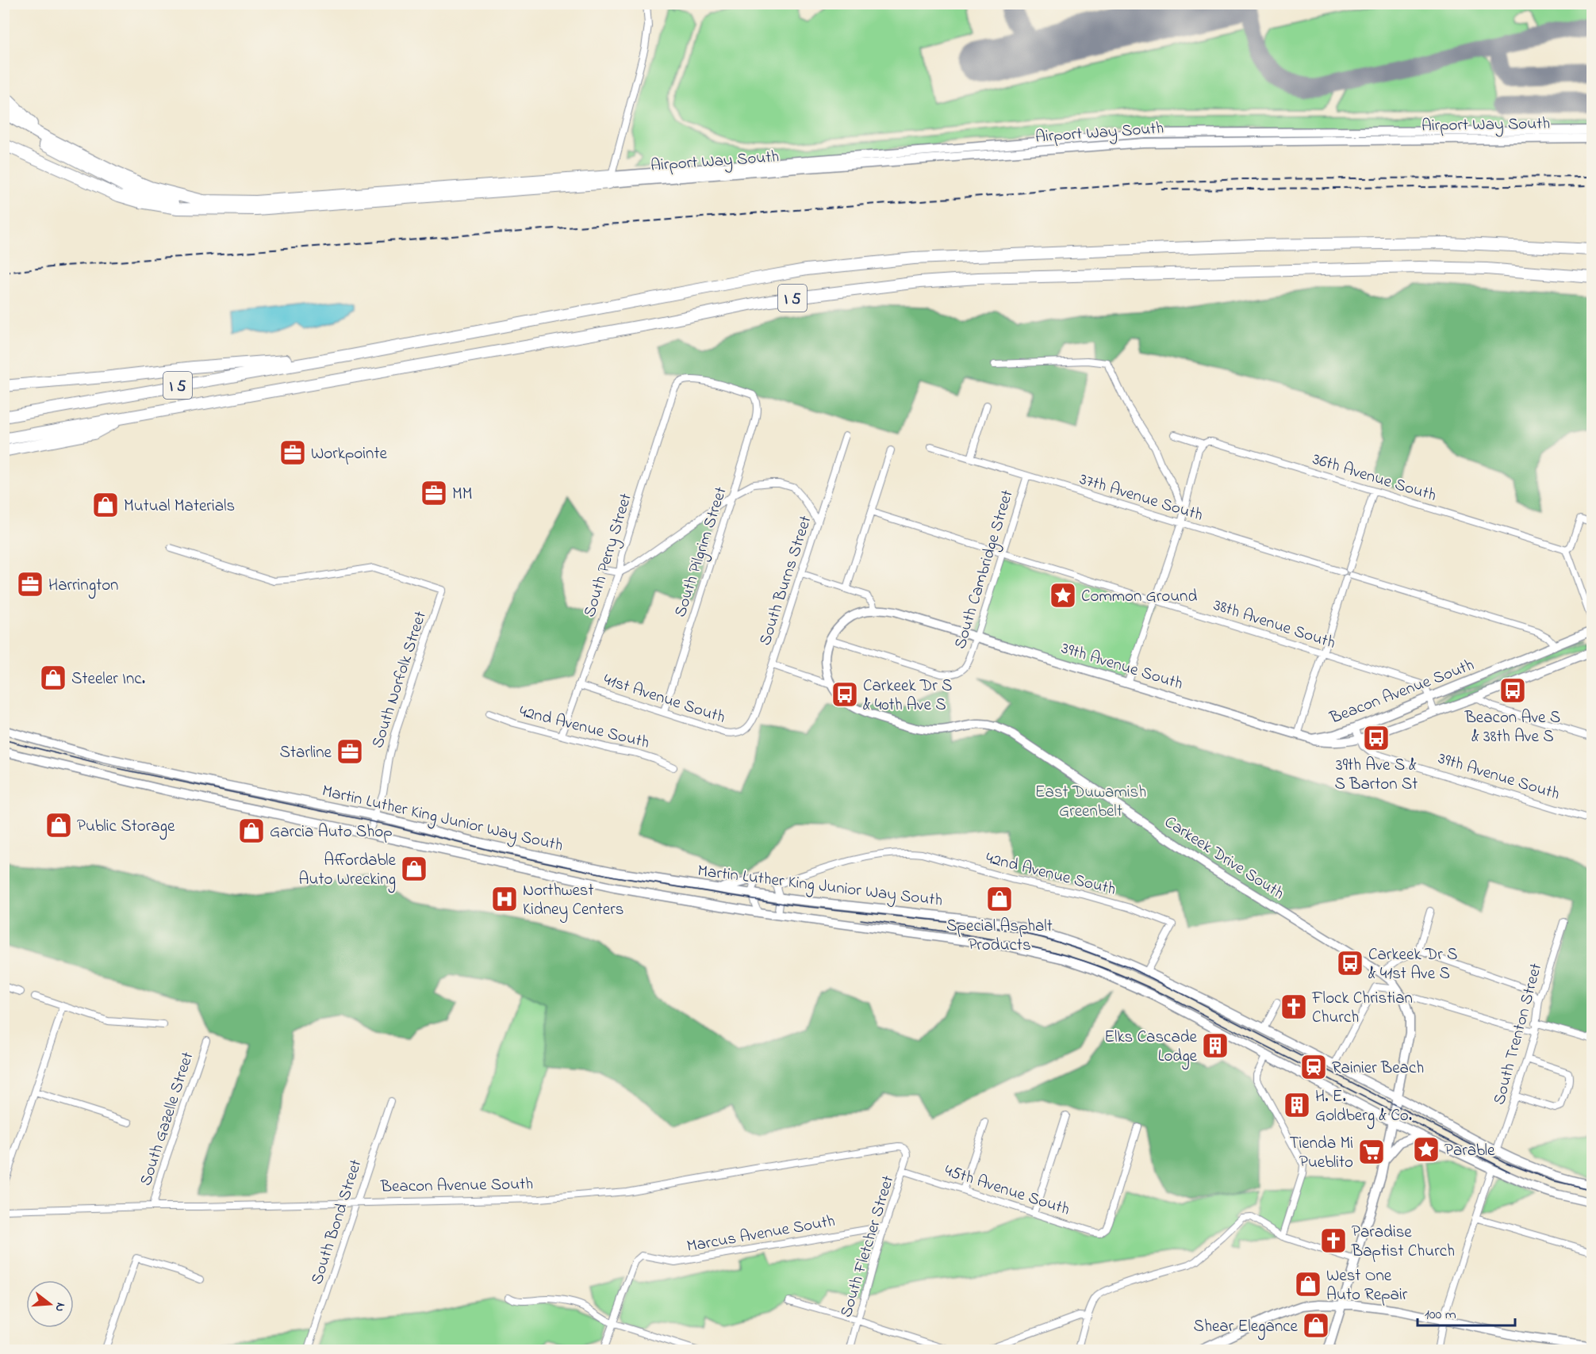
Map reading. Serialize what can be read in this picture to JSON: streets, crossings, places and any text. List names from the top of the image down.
{
  "streets": {
    "highway": ["I 5"],
    "main road": [
      "Airport Way South",
      "39th Avenue South",
      "Beacon Avenue South",
      "Martin Luther King Junior Way South",
      "Carkeek Drive South"
    ],
    "street": [
      "36th Avenue South",
      "37th Avenue South",
      "South Pilgrim Street",
      "South Perry Street",
      "South Cambridge Street",
      "South Burns Street",
      "38th Avenue South",
      "South Norfolk Street",
      "41st Avenue South",
      "42nd Avenue South",
      "South Trenton Street",
      "South Gazelle Street",
      "45th Avenue South",
      "South Bond Street",
      "Marcus Avenue South",
      "South Fletcher Street"
    ]
  },
  "crossings": [
    ["37th Avenue South", "South Cambridge Street"],
    ["37th Avenue South", "Beacon Avenue South"],
    ["South Pilgrim Street", "South Perry Street"],
    ["South Pilgrim Street", "41st Avenue South"],
    ["South Perry Street", "41st Avenue South"],
    ["South Perry Street", "42nd Avenue South"],
    ["South Cambridge Street", "38th Avenue South"],
    ["South Cambridge Street", "39th Avenue South"],
    ["South Cambridge Street", "Carkeek Drive South"],
    ["South Burns Street", "41st Avenue South"],
    ["38th Avenue South", "Beacon Avenue South"],
    ["39th Avenue South", "Beacon Avenue South"],
    ["South Norfolk Street", "Martin Luther King Junior Way South"],
    ["Beacon Avenue South", "South Gazelle Street"],
    ["Beacon Avenue South", "South Bond Street"],
    ["Beacon Avenue South", "South Fletcher Street"],
    ["42nd Avenue South", "Martin Luther King Junior Way South"],
    ["Martin Luther King Junior Way South", "South Trenton Street"],
    ["45th Avenue South", "South Fletcher Street"],
    ["Marcus Avenue South", "South Fletcher Street"]
  ],
  "parks": ["East Duwamish Greenbelt"],
  "places": {
    "office": [
      "Workpointe",
      "MM",
      "Harrington",
      "Starline"
    ],
    "shop": [
      "Mutual Materials",
      "Steeler Inc.",
      "Public Storage",
      "Garcia Auto Shop",
      "Affordable Auto Wrecking",
      "Special Asphalt Products",
      "West One Auto Repair",
      "Shear Elegance"
    ],
    "place": ["Common Ground", "Parable"],
    "bus stop": [
      "Beacon Ave S & 38th Ave S",
      "Carkeek Dr S & 40th Ave S",
      "39th Ave S & S Barton St",
      "Carkeek Dr S & 41st Ave S"
    ],
    "hospital": ["Northwest Kidney Centers"],
    "church": ["Flock Christian Church", "Paradise Baptist Church"],
    "building": ["Elks Cascade Lodge", "H. E. Goldberg & Co."],
    "station": ["Rainier Beach"],
    "supermarket": ["Tienda Mi Pueblito"]
  },
  "scale_bar": "100 m",
  "north": "right"
}
